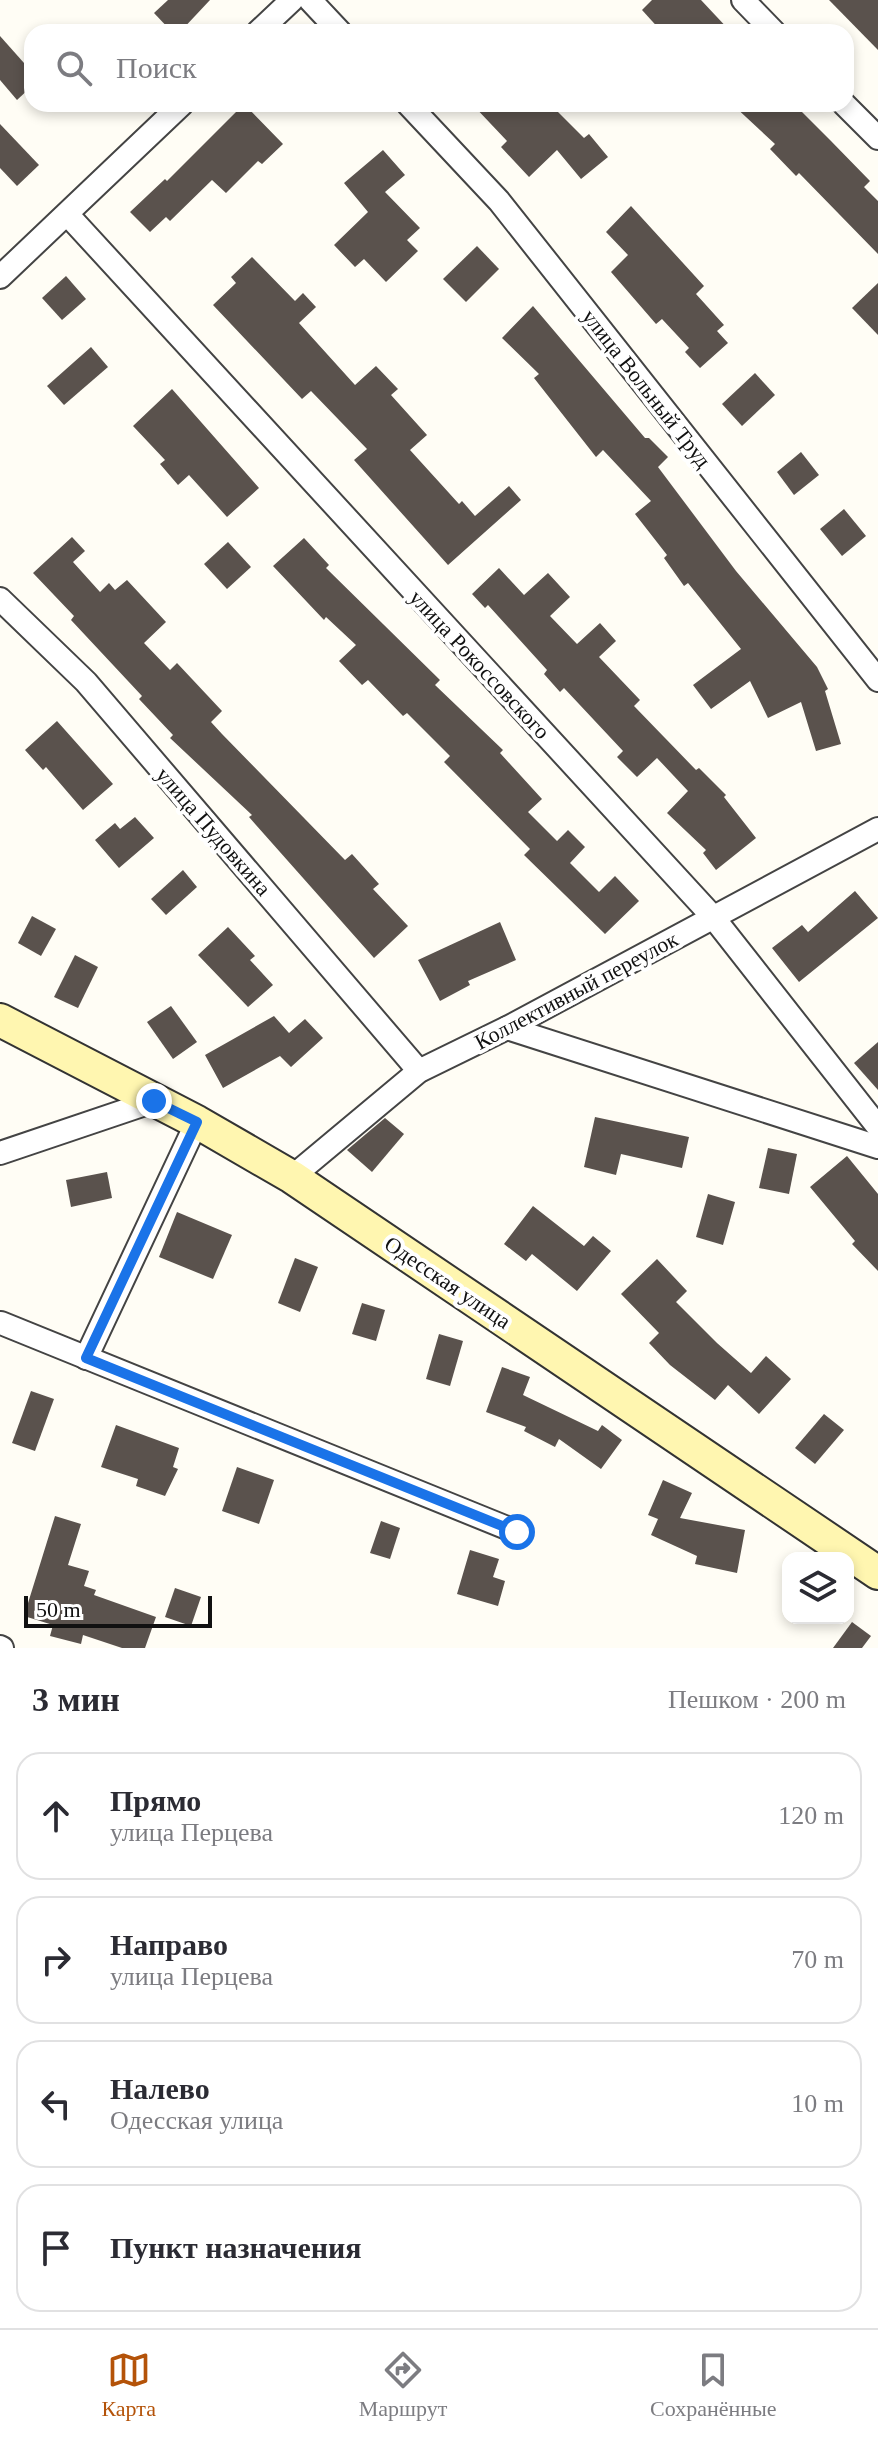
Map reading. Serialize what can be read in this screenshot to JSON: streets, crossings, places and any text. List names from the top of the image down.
{
  "streets": {
    "main road": ["Одесская улица"],
    "street": [
      "улица Вольный Труд",
      "улица Рокоссовского",
      "улица Пудовкина",
      "Коллективный переулок"
    ]
  },
  "crossings": [
    ["улица Рокоссовского", "Коллективный переулок"],
    ["улица Пудовкина", "Коллективный переулок"],
    ["Коллективный переулок", "Одесская улица"]
  ],
  "scale_bar": "50 m",
  "page": {
    "search": "Поиск",
    "scale": "50 m",
    "heading": ["3 мин", "Пешком · 200 m"],
    "list": [
      ["Прямо", "улица Перцева", "120 m"],
      ["Направо", "улица Перцева", "70 m"],
      ["Налево", "Одесская улица", "10 m"],
      "Пункт назначения"
    ],
    "nav": ["Карта", "Маршрут", "Сохранённые"]
  }
}
